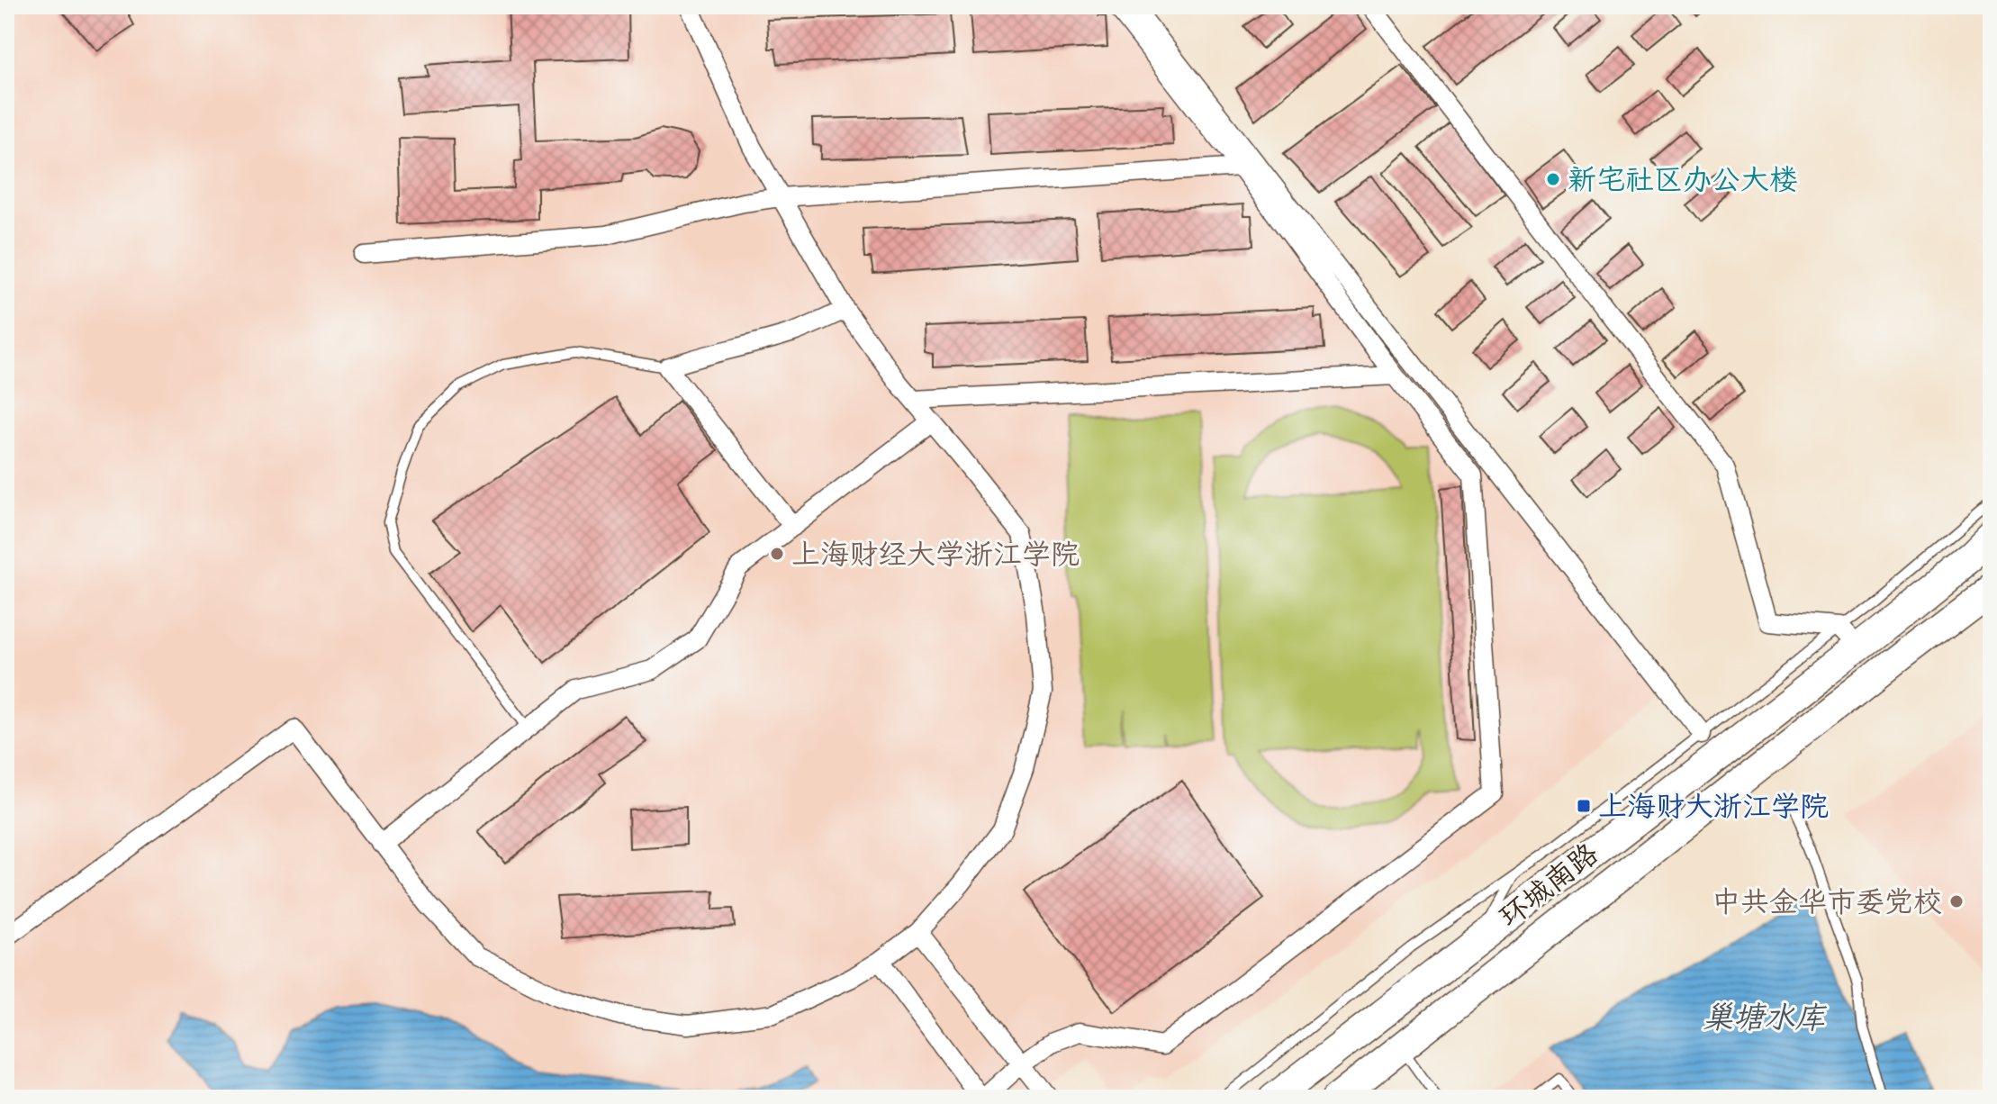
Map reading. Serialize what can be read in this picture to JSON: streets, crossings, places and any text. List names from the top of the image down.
{
  "streets": {
    "main road": ["环城南路"]
  },
  "water": ["巢塘水库"],
  "places": {
    "other": ["新宅社区办公大楼", "上海财经大学浙江学院", "中共金华市委党校"],
    "transit": ["上海财大浙江学院"]
  }
}
